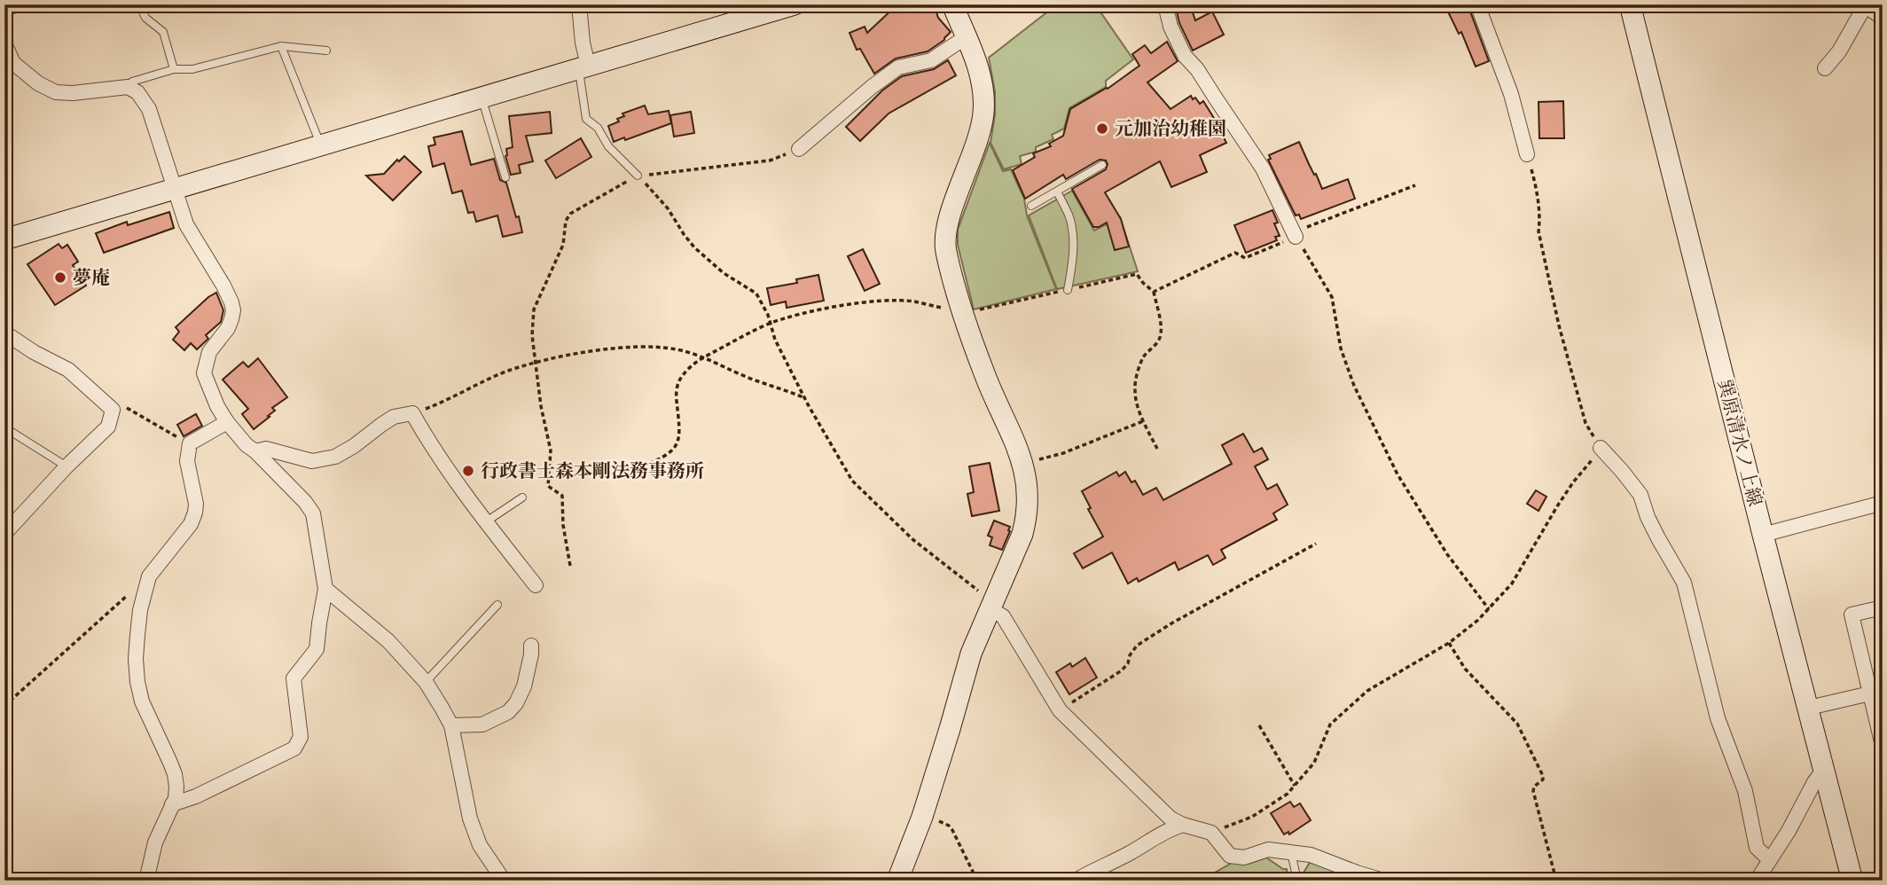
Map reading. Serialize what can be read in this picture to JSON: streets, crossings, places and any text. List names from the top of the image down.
{
  "streets": {
    "street": ["巽原清水ノ上線"]
  },
  "places": ["元加治幼稚園", "夢庵", "行政書士森本剛法務事務所"]
}
